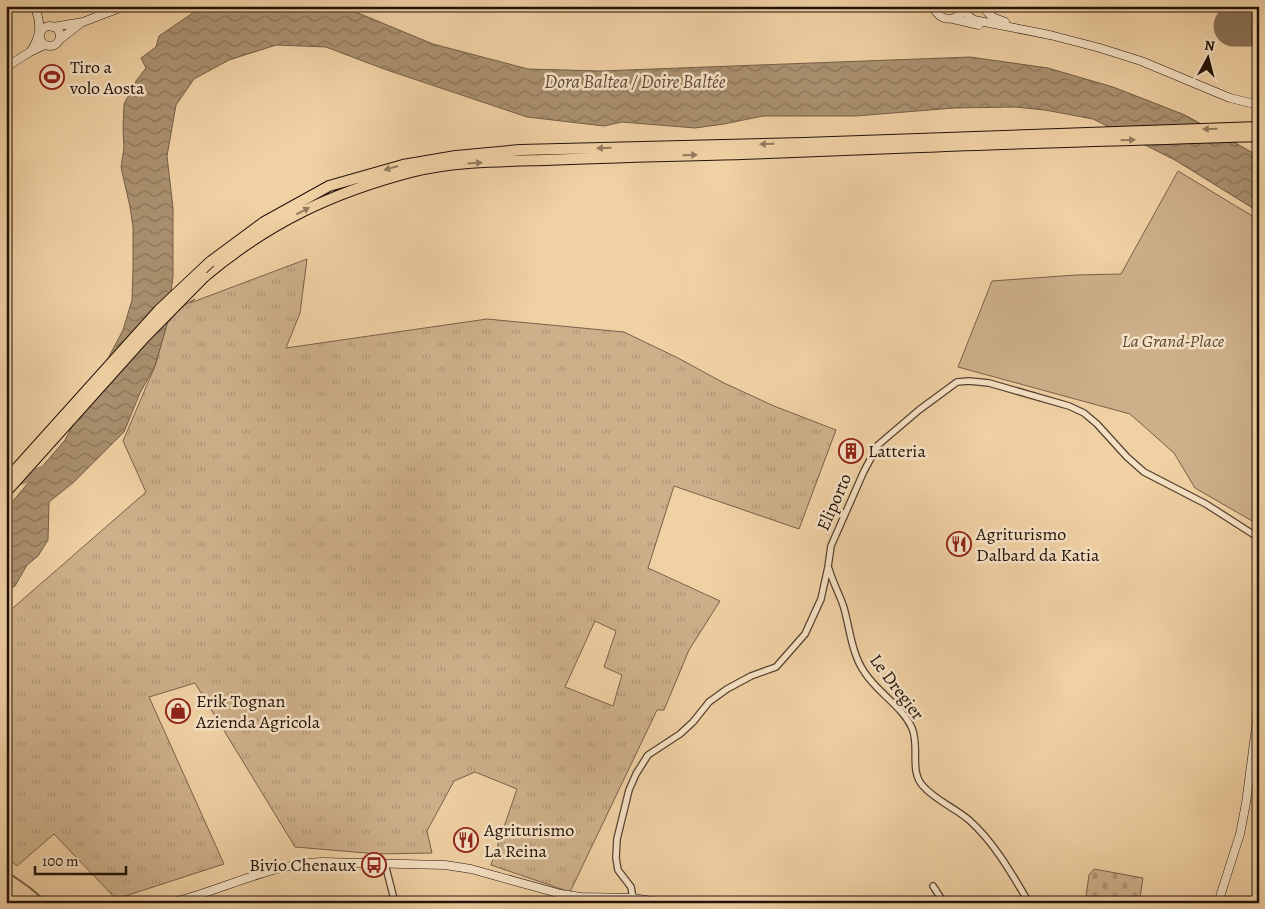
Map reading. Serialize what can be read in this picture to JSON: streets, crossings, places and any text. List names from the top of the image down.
{
  "streets": {
    "street": ["Eliporto", "Le Dregier"]
  },
  "crossings": [
    ["Eliporto", "Le Dregier"]
  ],
  "water": ["Dora Baltea / Doire Baltée"],
  "parks": ["La Grand-Place"],
  "places": {
    "sports": ["Tiro a volo Aosta"],
    "building": ["Latteria"],
    "restaurant": ["Agriturismo Dalbard da Katia", "Agriturismo La Reina"],
    "shop": ["Erik Tognan Azienda Agricola"],
    "bus stop": ["Bivio Chenaux"]
  },
  "scale_bar": "100 m",
  "north": "top"
}
